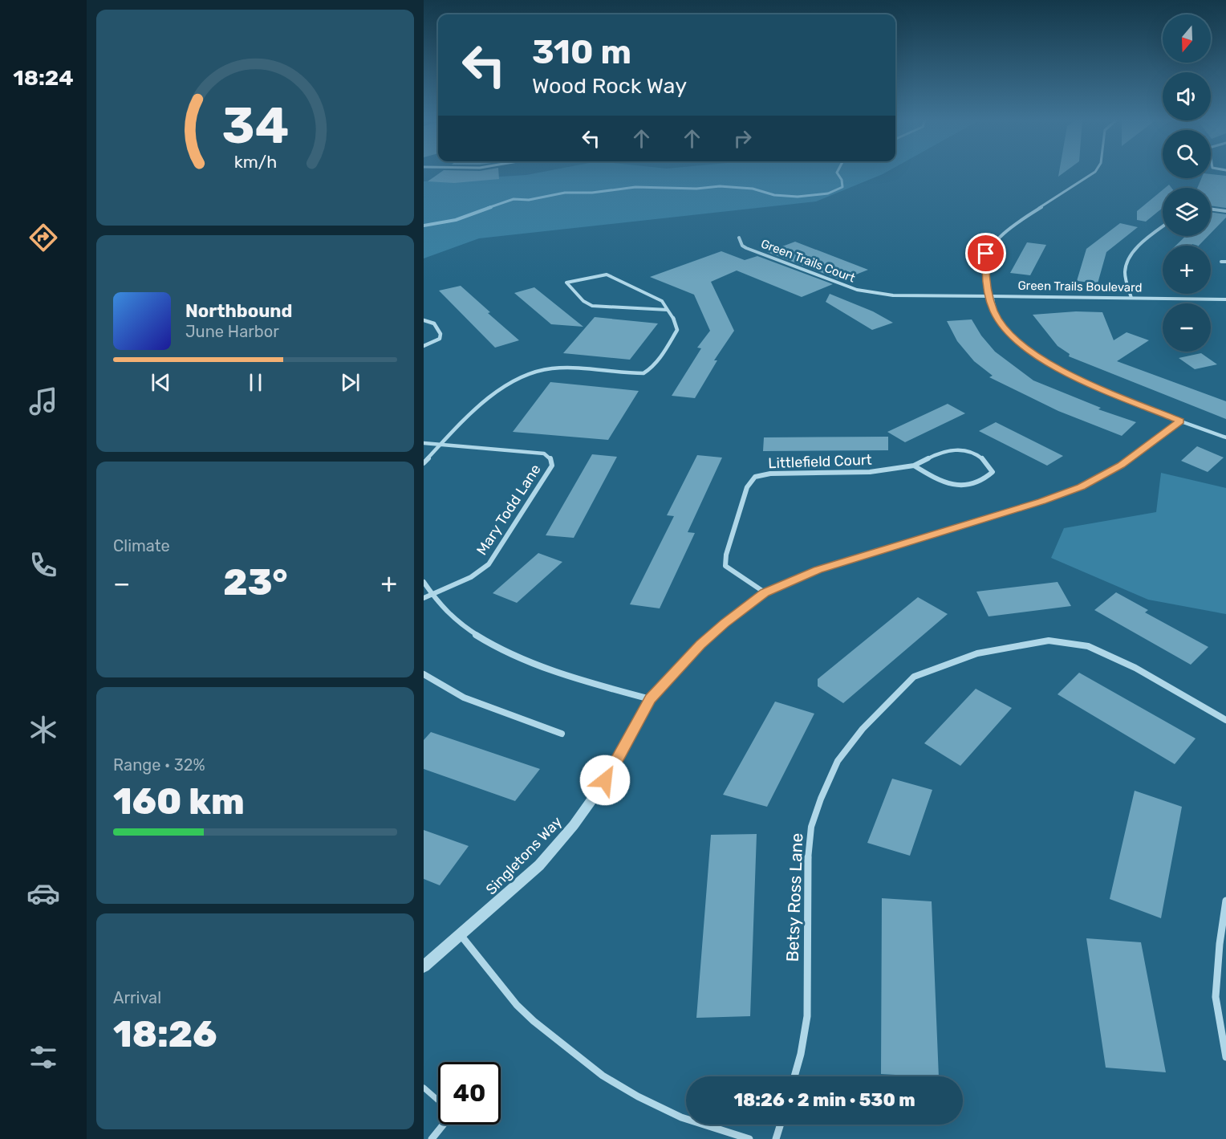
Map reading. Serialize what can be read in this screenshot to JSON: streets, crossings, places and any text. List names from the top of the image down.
{
  "streets": {
    "street": [
      "Green Trails Court",
      "Green Trails Boulevard",
      "Littlefield Court",
      "Mary Todd Lane",
      "Singletons Way",
      "Betsy Ross Lane"
    ]
  },
  "crossings": [
    ["Green Trails Court", "Green Trails Boulevard"],
    ["Littlefield Court", "Singletons Way"]
  ],
  "north": "bottom",
  "page": {
    "tabs": "18:24",
    "map_buttons": ["+", "−"],
    "turn": ["310 m", "Wood Rock Way"],
    "song": ["Northbound", "June Harbor"],
    "tile": [
      "Climate",
      ["Range · 32%", "160 km"],
      ["Arrival", "18:26"]
    ],
    "heat": ["−", "23°", "+"],
    "limit": "40",
    "trip": "18:26 · 2 min · 530 m",
    "gauge": ["34", "km/h"]
  }
}
